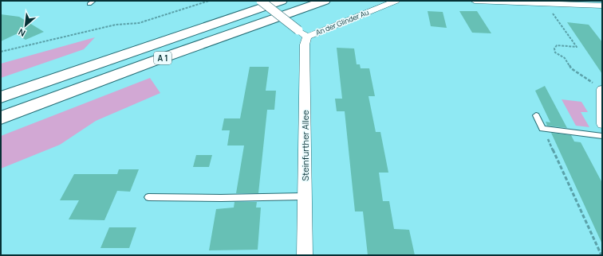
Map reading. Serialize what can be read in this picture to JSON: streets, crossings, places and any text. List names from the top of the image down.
{
  "streets": {
    "highway": ["A 1"],
    "street": ["An der Glinder Au", "Steinfurther Allee"]
  },
  "crossings": [
    ["An der Glinder Au", "Steinfurther Allee"]
  ],
  "north": "bottom left"
}
